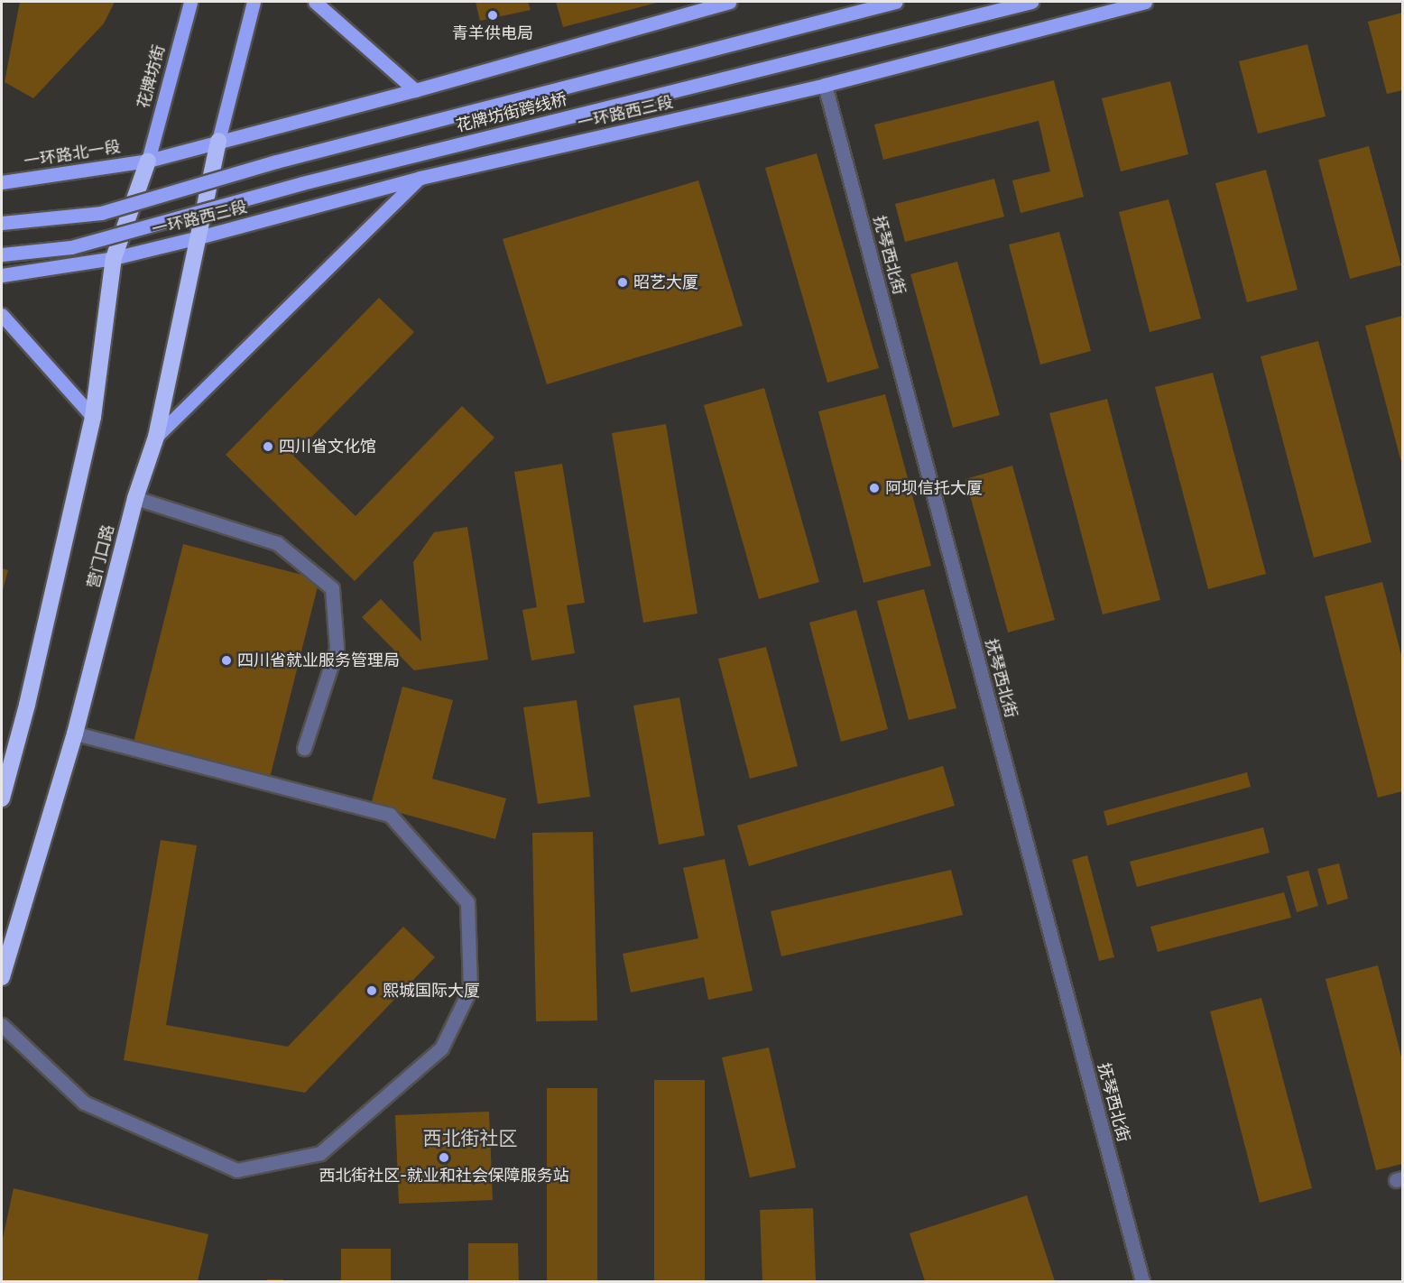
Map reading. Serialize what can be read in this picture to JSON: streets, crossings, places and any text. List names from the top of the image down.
{
  "streets": {
    "highway": ["营门口路"],
    "main road": [
      "花牌坊街",
      "花牌坊街跨线桥",
      "一环路西三段",
      "一环路北一段"
    ],
    "street": ["抚琴西北街"]
  },
  "crossings": [
    ["花牌坊街", "一环路北一段"],
    ["一环路西三段", "抚琴西北街"],
    ["一环路西三段", "营门口路"]
  ],
  "districts": ["西北街社区"],
  "places": [
    "青羊供电局",
    "昭艺大厦",
    "四川省文化馆",
    "阿坝信托大厦",
    "四川省就业服务管理局",
    "熙城国际大厦",
    "西北街社区-就业和社会保障服务站"
  ]
}
